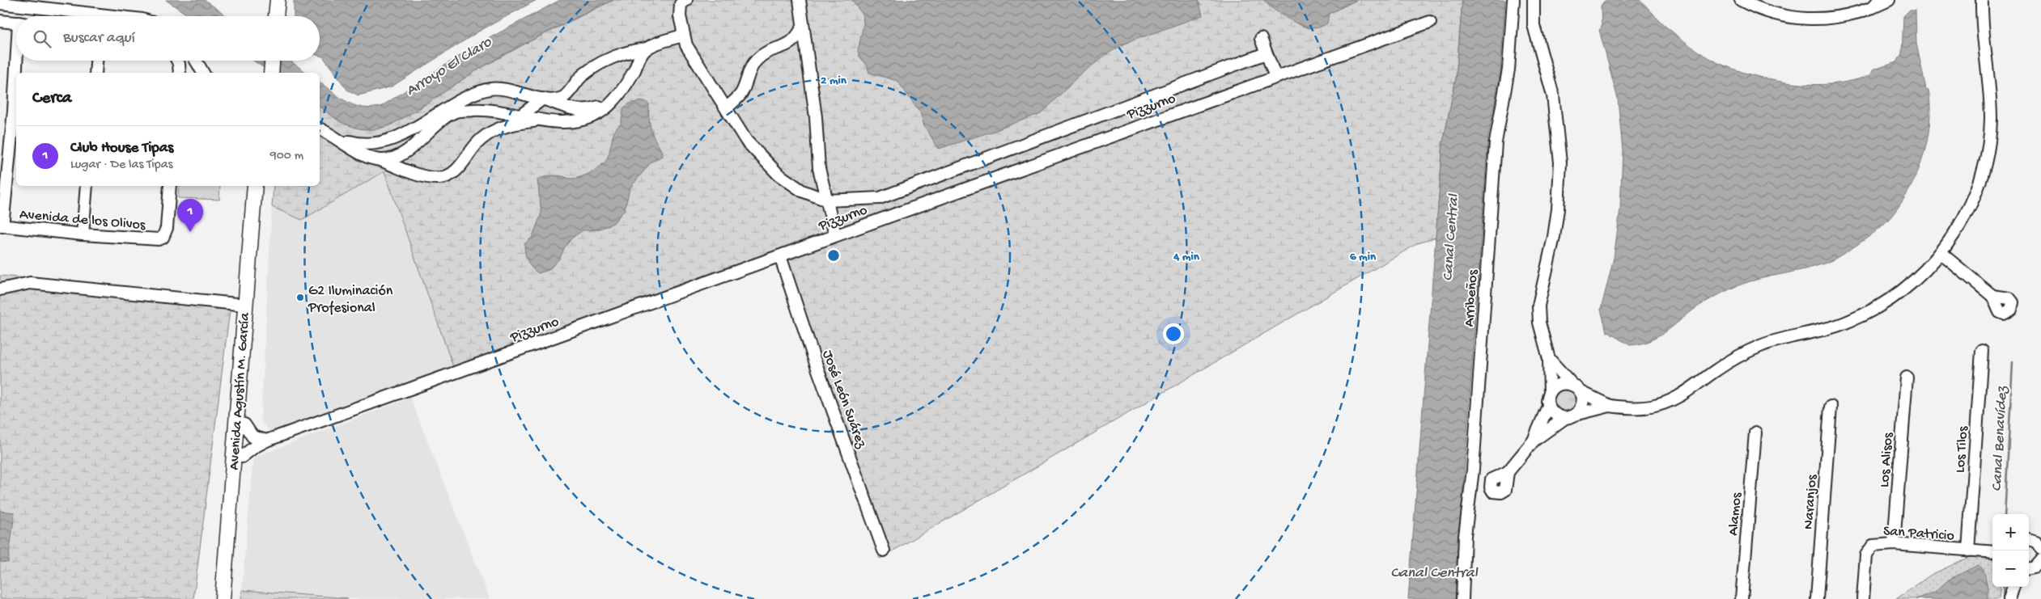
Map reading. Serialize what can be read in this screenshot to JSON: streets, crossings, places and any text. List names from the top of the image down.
{
  "streets": {
    "main road": ["Avenida Agustín M. García"],
    "street": [
      "Pizzurno",
      "Avenida de los Olivos",
      "Arribeños",
      "José León Suárez",
      "Los Tilos",
      "Los Alisos",
      "Naranjos",
      "Alamos",
      "San Patricio"
    ]
  },
  "crossings": [
    ["Pizzurno", "Avenida Agustín M. García"],
    ["Pizzurno", "José León Suárez"],
    ["Los Tilos", "San Patricio"],
    ["Los Alisos", "San Patricio"]
  ],
  "water": ["Arroyo El Claro", "Canal Central", "Canal Benavídez"],
  "places": ["G2 Iluminación Profesional"],
  "page": {
    "search": "Buscar aquí",
    "heading": "Cerca",
    "list": [
      {
        "mark": "1",
        "name": "Club House Tipas",
        "note": "Lugar · De las Tipas",
        "value": "900 m"
      }
    ],
    "pins": "1",
    "map_buttons": ["+", "−"]
  },
  "rings": ["2 min", "4 min", "6 min"]
}
